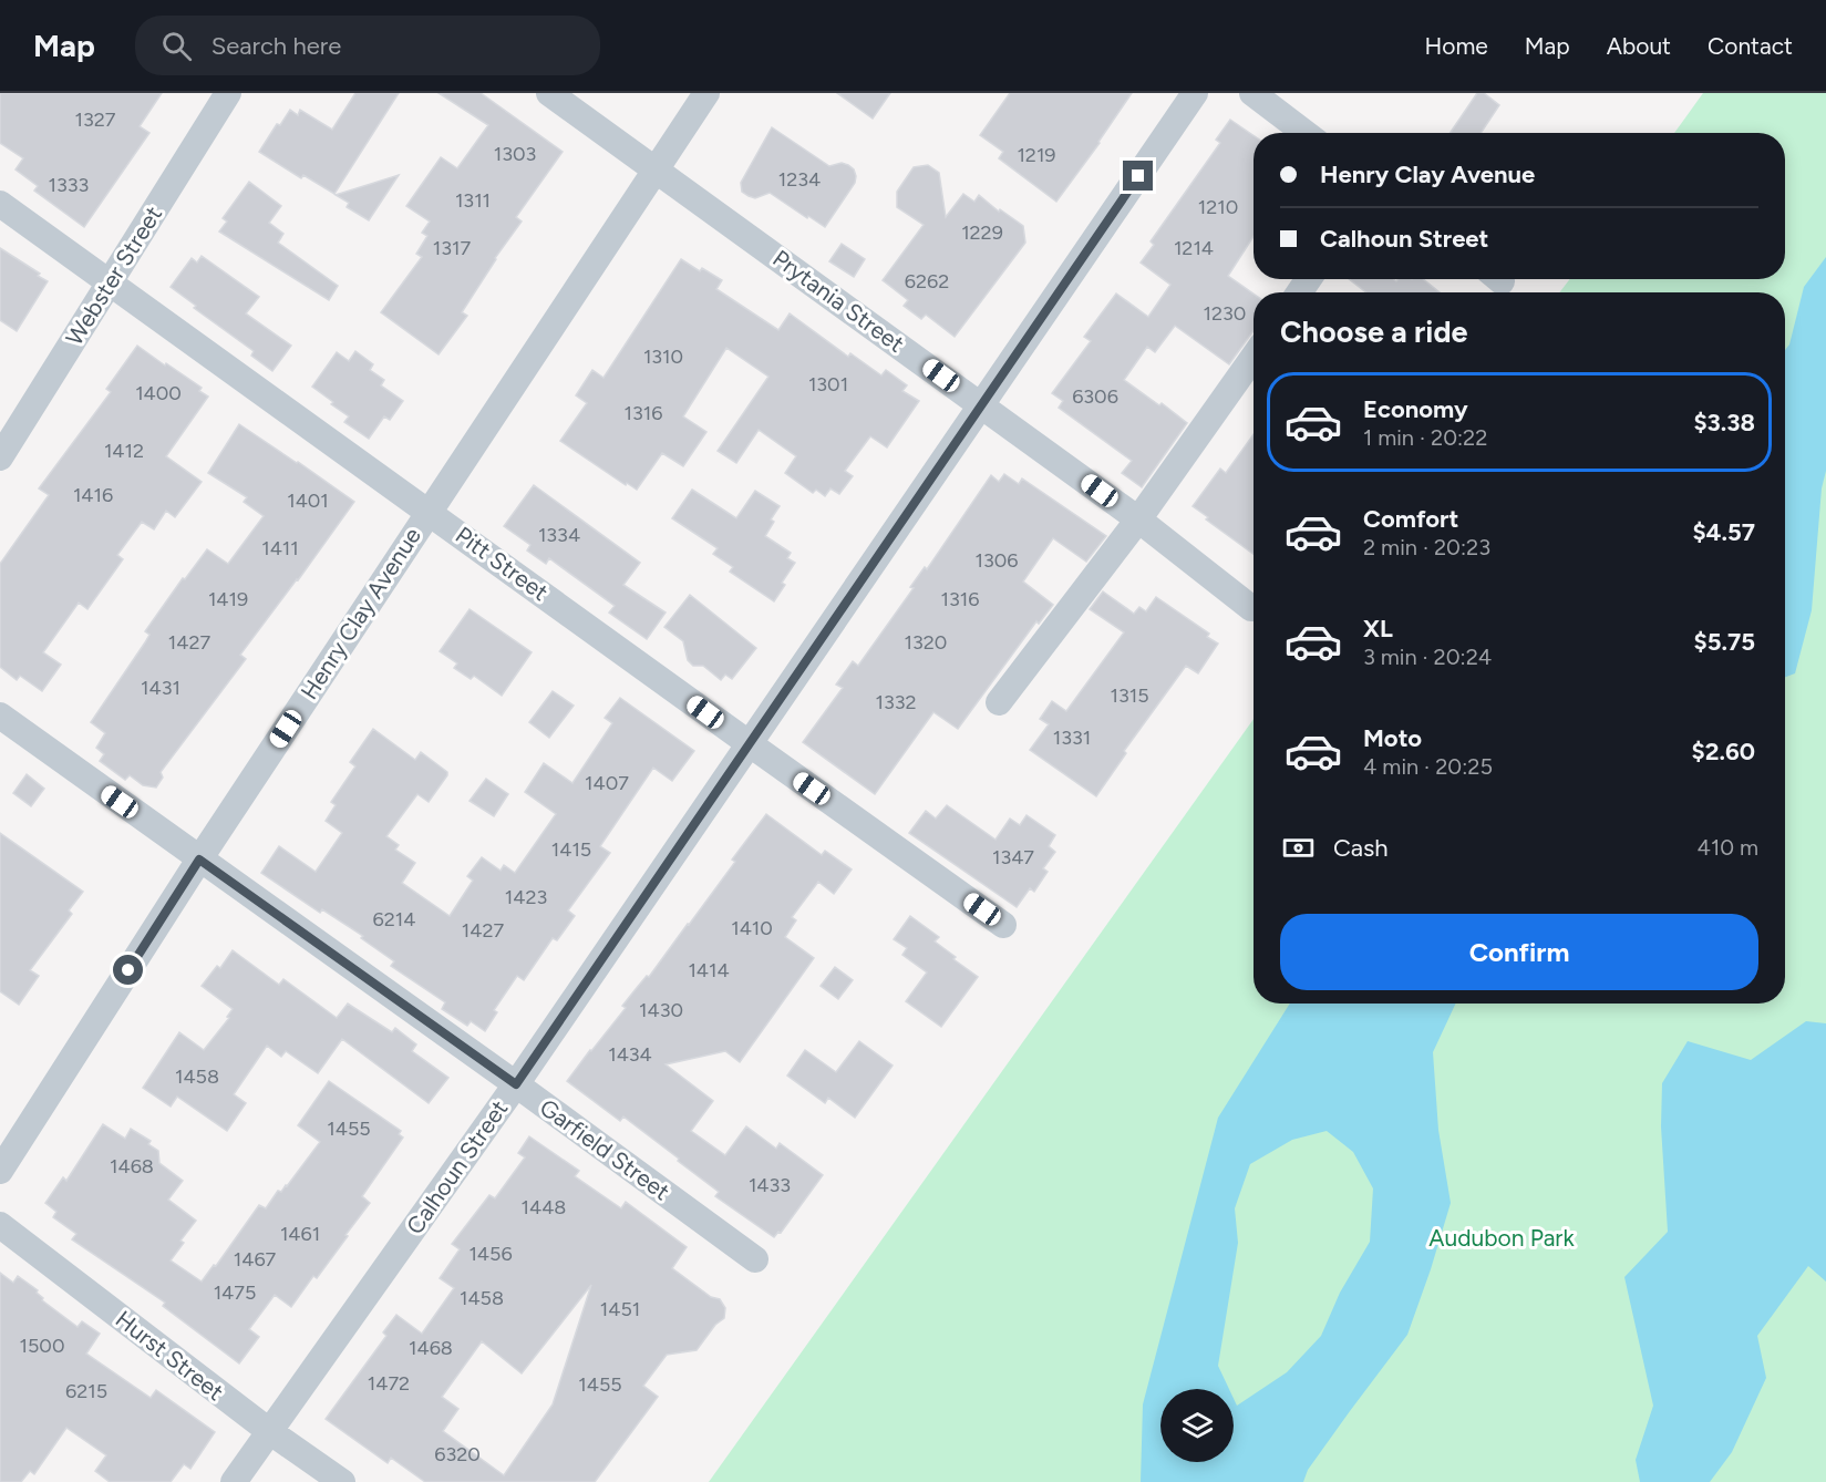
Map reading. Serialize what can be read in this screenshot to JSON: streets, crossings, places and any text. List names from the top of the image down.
{
  "streets": {
    "street": [
      "Webster Street",
      "Prytania Street",
      "Pitt Street",
      "Henry Clay Avenue",
      "Garfield Street",
      "Calhoun Street",
      "Hurst Street"
    ]
  },
  "crossings": [
    ["Webster Street", "Pitt Street"],
    ["Prytania Street", "Henry Clay Avenue"],
    ["Prytania Street", "Calhoun Street"],
    ["Pitt Street", "Henry Clay Avenue"],
    ["Pitt Street", "Calhoun Street"],
    ["Henry Clay Avenue", "Garfield Street"],
    ["Garfield Street", "Calhoun Street"],
    ["Calhoun Street", "Hurst Street"]
  ],
  "parks": ["Audubon Park"],
  "house_numbers": [
    "1327",
    "1303",
    "1219",
    "1234",
    "1333",
    "1311",
    "1210",
    "1229",
    "1317",
    "1214",
    "6262",
    "1230",
    "1310",
    "1301",
    "1400",
    "6306",
    "1316",
    "1412",
    "1416",
    "1401",
    "1334",
    "1411",
    "1306",
    "1419",
    "1316",
    "1427",
    "1320",
    "1431",
    "1315",
    "1332",
    "1331",
    "1407",
    "1415",
    "1347",
    "1423",
    "6214",
    "1410",
    "1427",
    "1414",
    "1430",
    "1434",
    "1458",
    "1455",
    "1468",
    "1433",
    "1448",
    "1461",
    "1456",
    "1467",
    "1475",
    "1458",
    "1451",
    "1500",
    "1468",
    "1472",
    "1455",
    "6215",
    "6320"
  ],
  "page": {
    "header": "Map",
    "search": "Search here",
    "nav": [
      "Home",
      "Map",
      "About",
      "Contact"
    ],
    "banner": ["Henry Clay Avenue", "Calhoun Street"],
    "heading": "Choose a ride",
    "list": [
      {
        "name": "Economy",
        "note": "1 min · 20:22",
        "value": "$3.38"
      },
      {
        "name": "Comfort",
        "note": "2 min · 20:23",
        "value": "$4.57"
      },
      {
        "name": "XL",
        "note": "3 min · 20:24",
        "value": "$5.75"
      },
      {
        "name": "Moto",
        "note": "4 min · 20:25",
        "value": "$2.60"
      }
    ],
    "pay": ["Cash", "410 m"],
    "buttons": "Confirm"
  }
}
